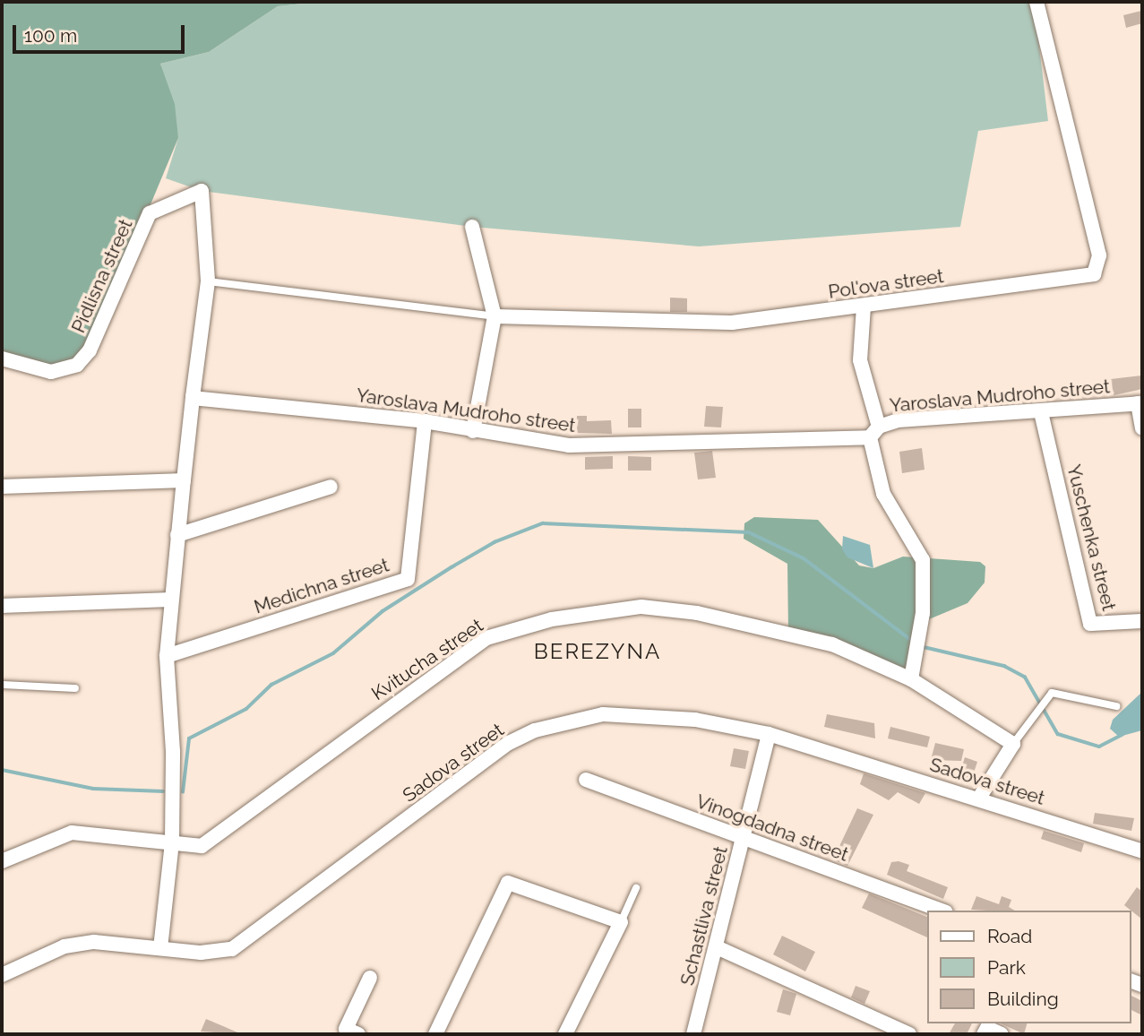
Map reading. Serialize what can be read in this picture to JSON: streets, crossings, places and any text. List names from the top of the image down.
{
  "streets": {
    "street": [
      "Pidlisna street",
      "Pol'ova street",
      "Yaroslava Mudroho street",
      "Yuschenka street",
      "Medichna street",
      "Kvitucha street",
      "Sadova street",
      "Vinogdadna street",
      "Schastliva street"
    ]
  },
  "crossings": [
    ["Yaroslava Mudroho street", "Yuschenka street"],
    ["Yaroslava Mudroho street", "Medichna street"],
    ["Sadova street", "Schastliva street"],
    ["Vinogdadna street", "Schastliva street"]
  ],
  "districts": ["BEREZYNA"],
  "legend": ["Road", "Park", "Building"],
  "scale_bar": "100 m"
}
